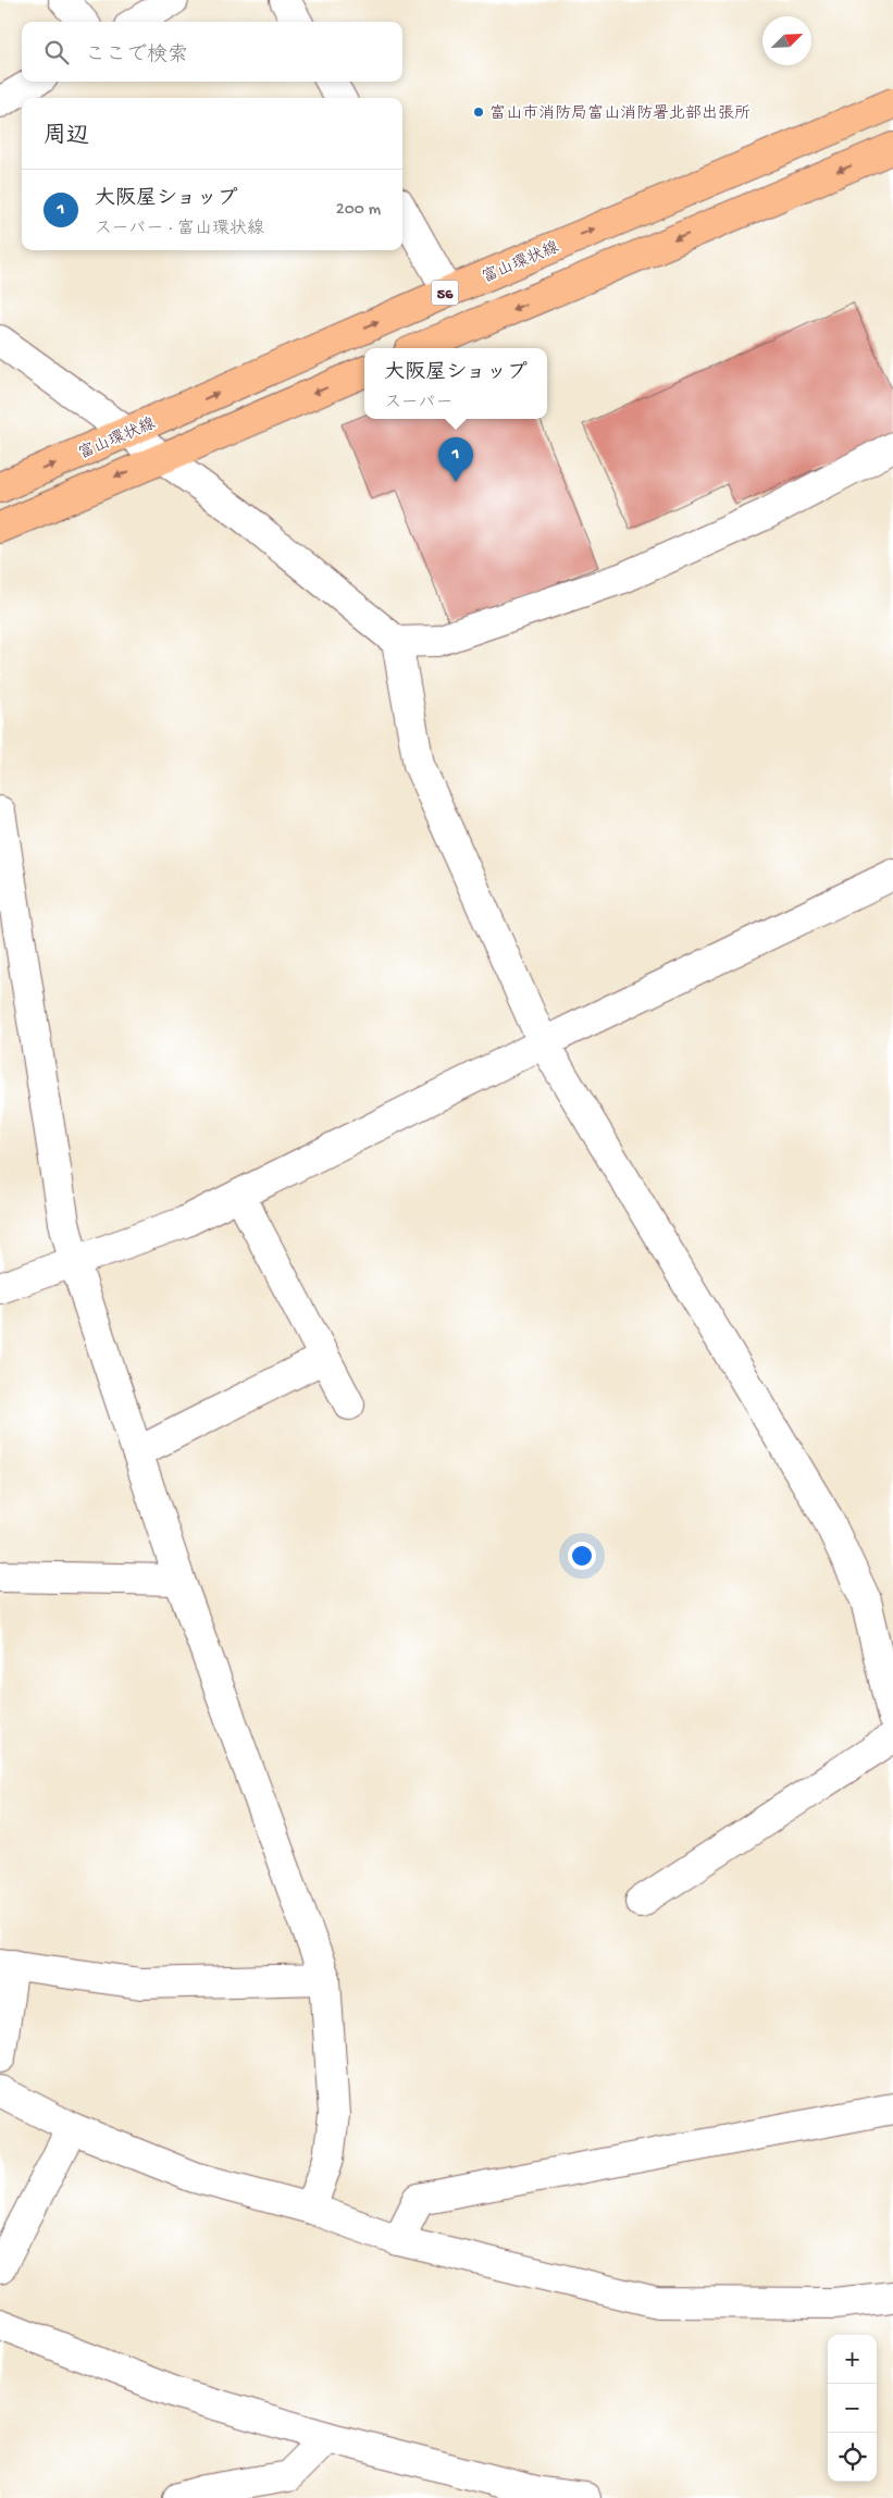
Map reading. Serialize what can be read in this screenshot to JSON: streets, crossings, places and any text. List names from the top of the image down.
{
  "streets": {
    "main road": ["富山環状線", "56"]
  },
  "places": ["富山市消防局富山消防署北部出張所"],
  "north": "top right",
  "page": {
    "search": "ここで検索",
    "heading": "周辺",
    "list": [
      {
        "mark": "1",
        "name": "大阪屋ショップ",
        "note": "スーパー · 富山環状線",
        "value": "200 m"
      }
    ],
    "popup": ["大阪屋ショップ", "スーパー"],
    "pins": "1",
    "map_buttons": ["+", "−"]
  }
}
